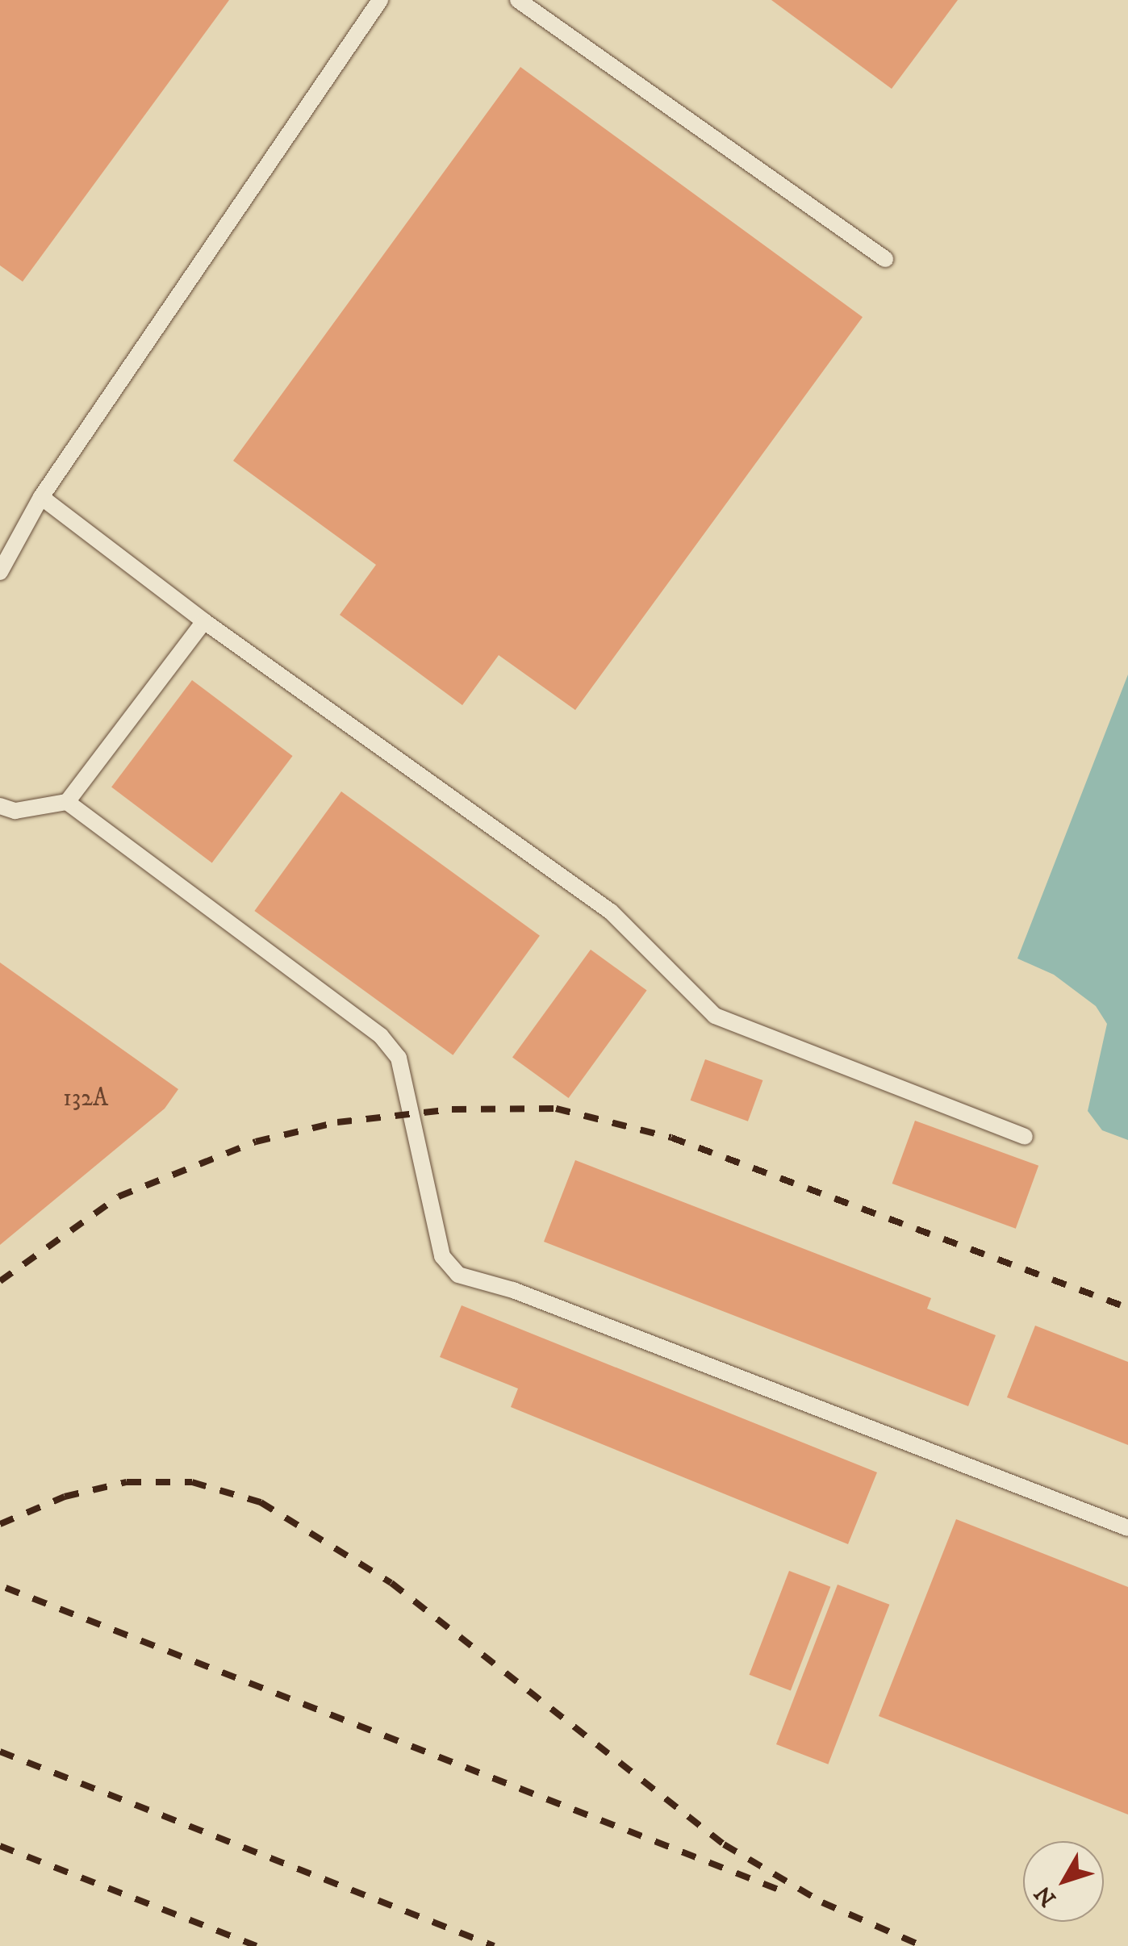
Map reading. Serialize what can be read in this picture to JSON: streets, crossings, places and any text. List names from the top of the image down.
{
  "house_numbers": ["132A"],
  "north": "bottom left"
}
